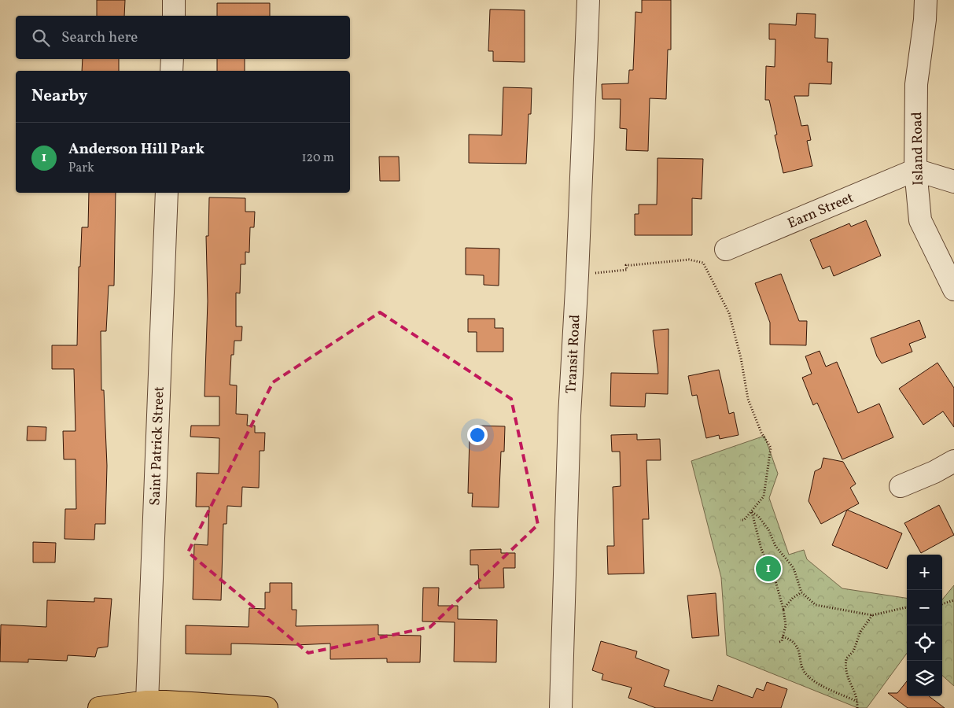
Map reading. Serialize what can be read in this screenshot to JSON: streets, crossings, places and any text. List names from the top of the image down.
{
  "streets": {
    "street": [
      "Island Road",
      "Earn Street",
      "Transit Road",
      "Saint Patrick Street"
    ]
  },
  "crossings": [
    ["Island Road", "Earn Street"]
  ],
  "page": {
    "search": "Search here",
    "heading": "Nearby",
    "list": [
      {
        "mark": "1",
        "name": "Anderson Hill Park",
        "note": "Park",
        "value": "120 m"
      }
    ],
    "map_buttons": ["+", "−"],
    "pins": "1"
  }
}
